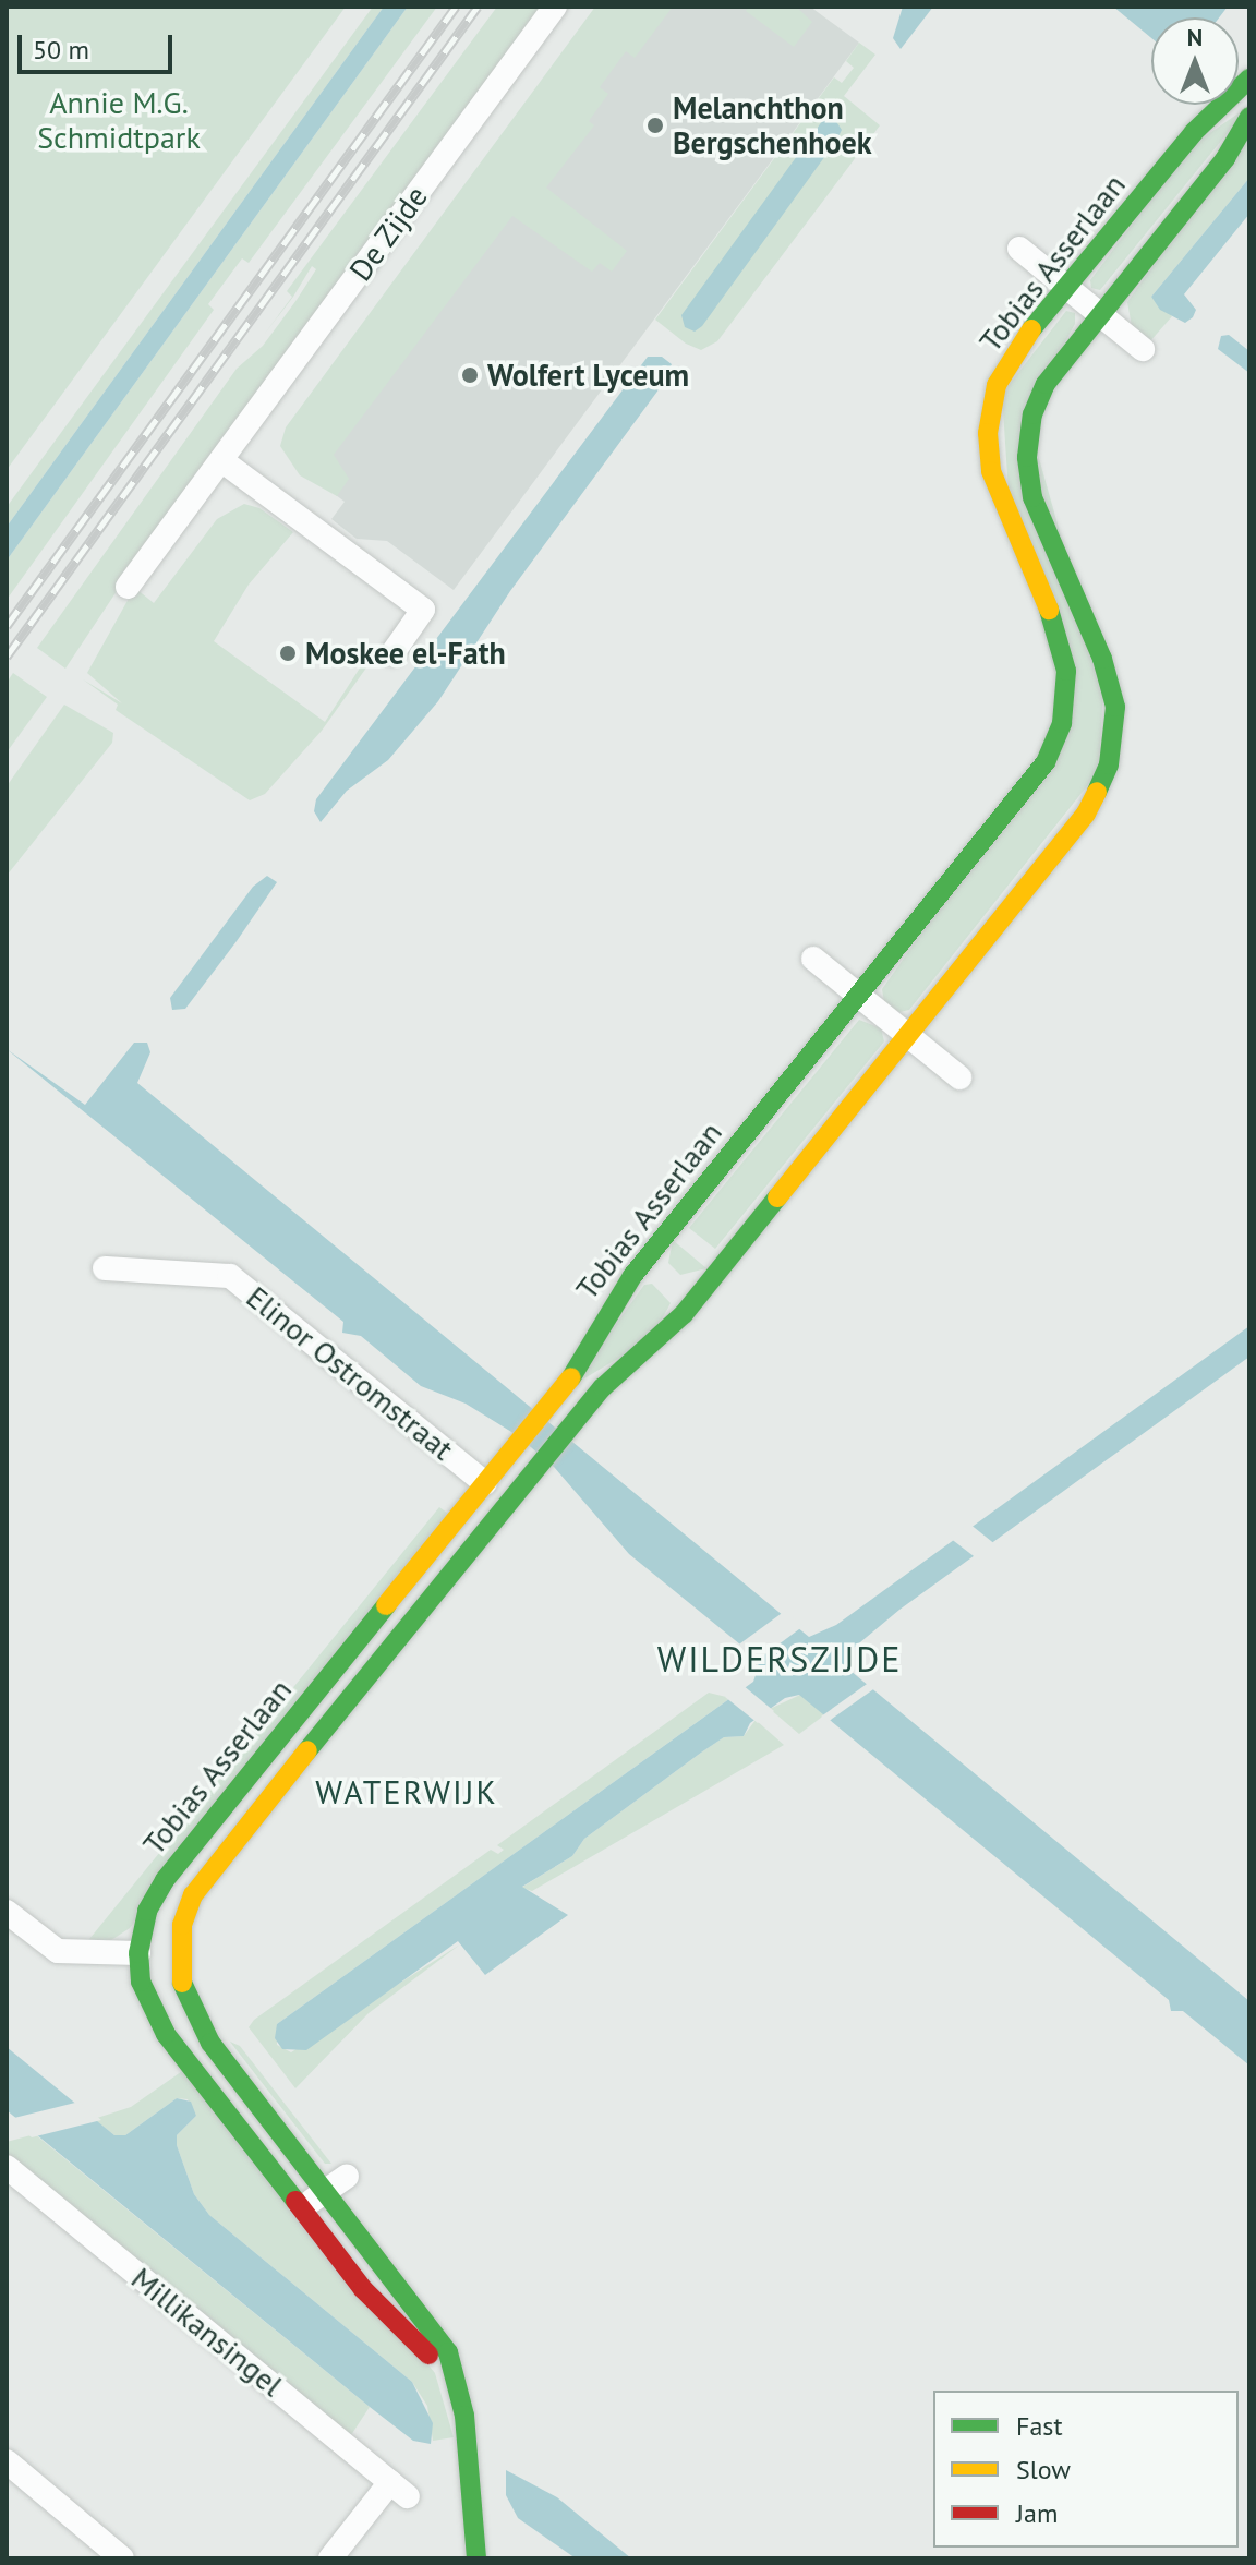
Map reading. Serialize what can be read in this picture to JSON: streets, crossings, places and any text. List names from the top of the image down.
{
  "streets": {
    "street": [
      "De Zijde",
      "Tobias Asserlaan",
      "Elinor Ostromstraat",
      "Millikansingel"
    ]
  },
  "crossings": [
    ["Tobias Asserlaan", "Elinor Ostromstraat"]
  ],
  "districts": ["WILDERSZIJDE", "WATERWIJK"],
  "parks": ["Annie M.G. Schmidtpark"],
  "places": ["Melanchthon Bergschenhoek", "Wolfert Lyceum", "Moskee el-Fath"],
  "legend": ["Fast", "Slow", "Jam"],
  "scale_bar": "50 m",
  "north": "top"
}
